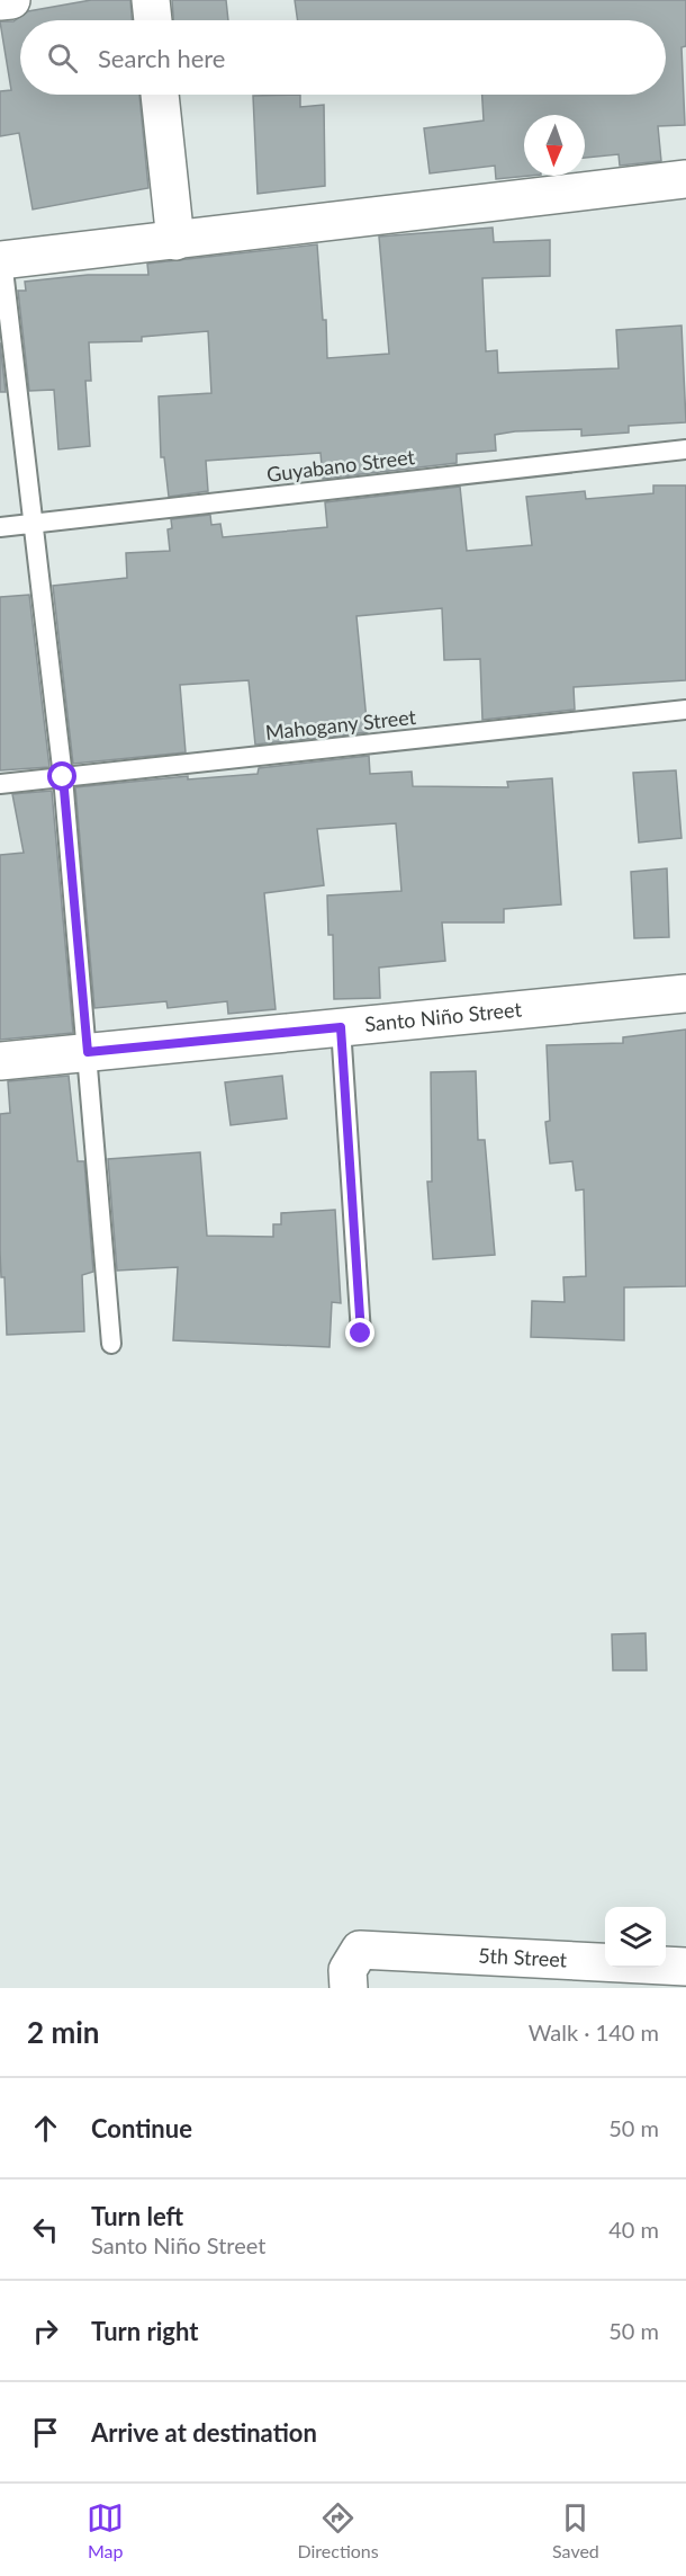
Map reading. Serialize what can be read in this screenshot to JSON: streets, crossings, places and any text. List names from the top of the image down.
{
  "streets": {
    "street": ["Santo Niño Street", "5th Street"],
    "lane": ["Guyabano Street", "Mahogany Street"]
  },
  "north": "bottom",
  "page": {
    "search": "Search here",
    "heading": ["2 min", "Walk · 140 m"],
    "list": [
      ["Continue", "50 m"],
      ["Turn left", "Santo Niño Street", "40 m"],
      ["Turn right", "50 m"],
      "Arrive at destination"
    ],
    "nav": ["Map", "Directions", "Saved"]
  }
}
